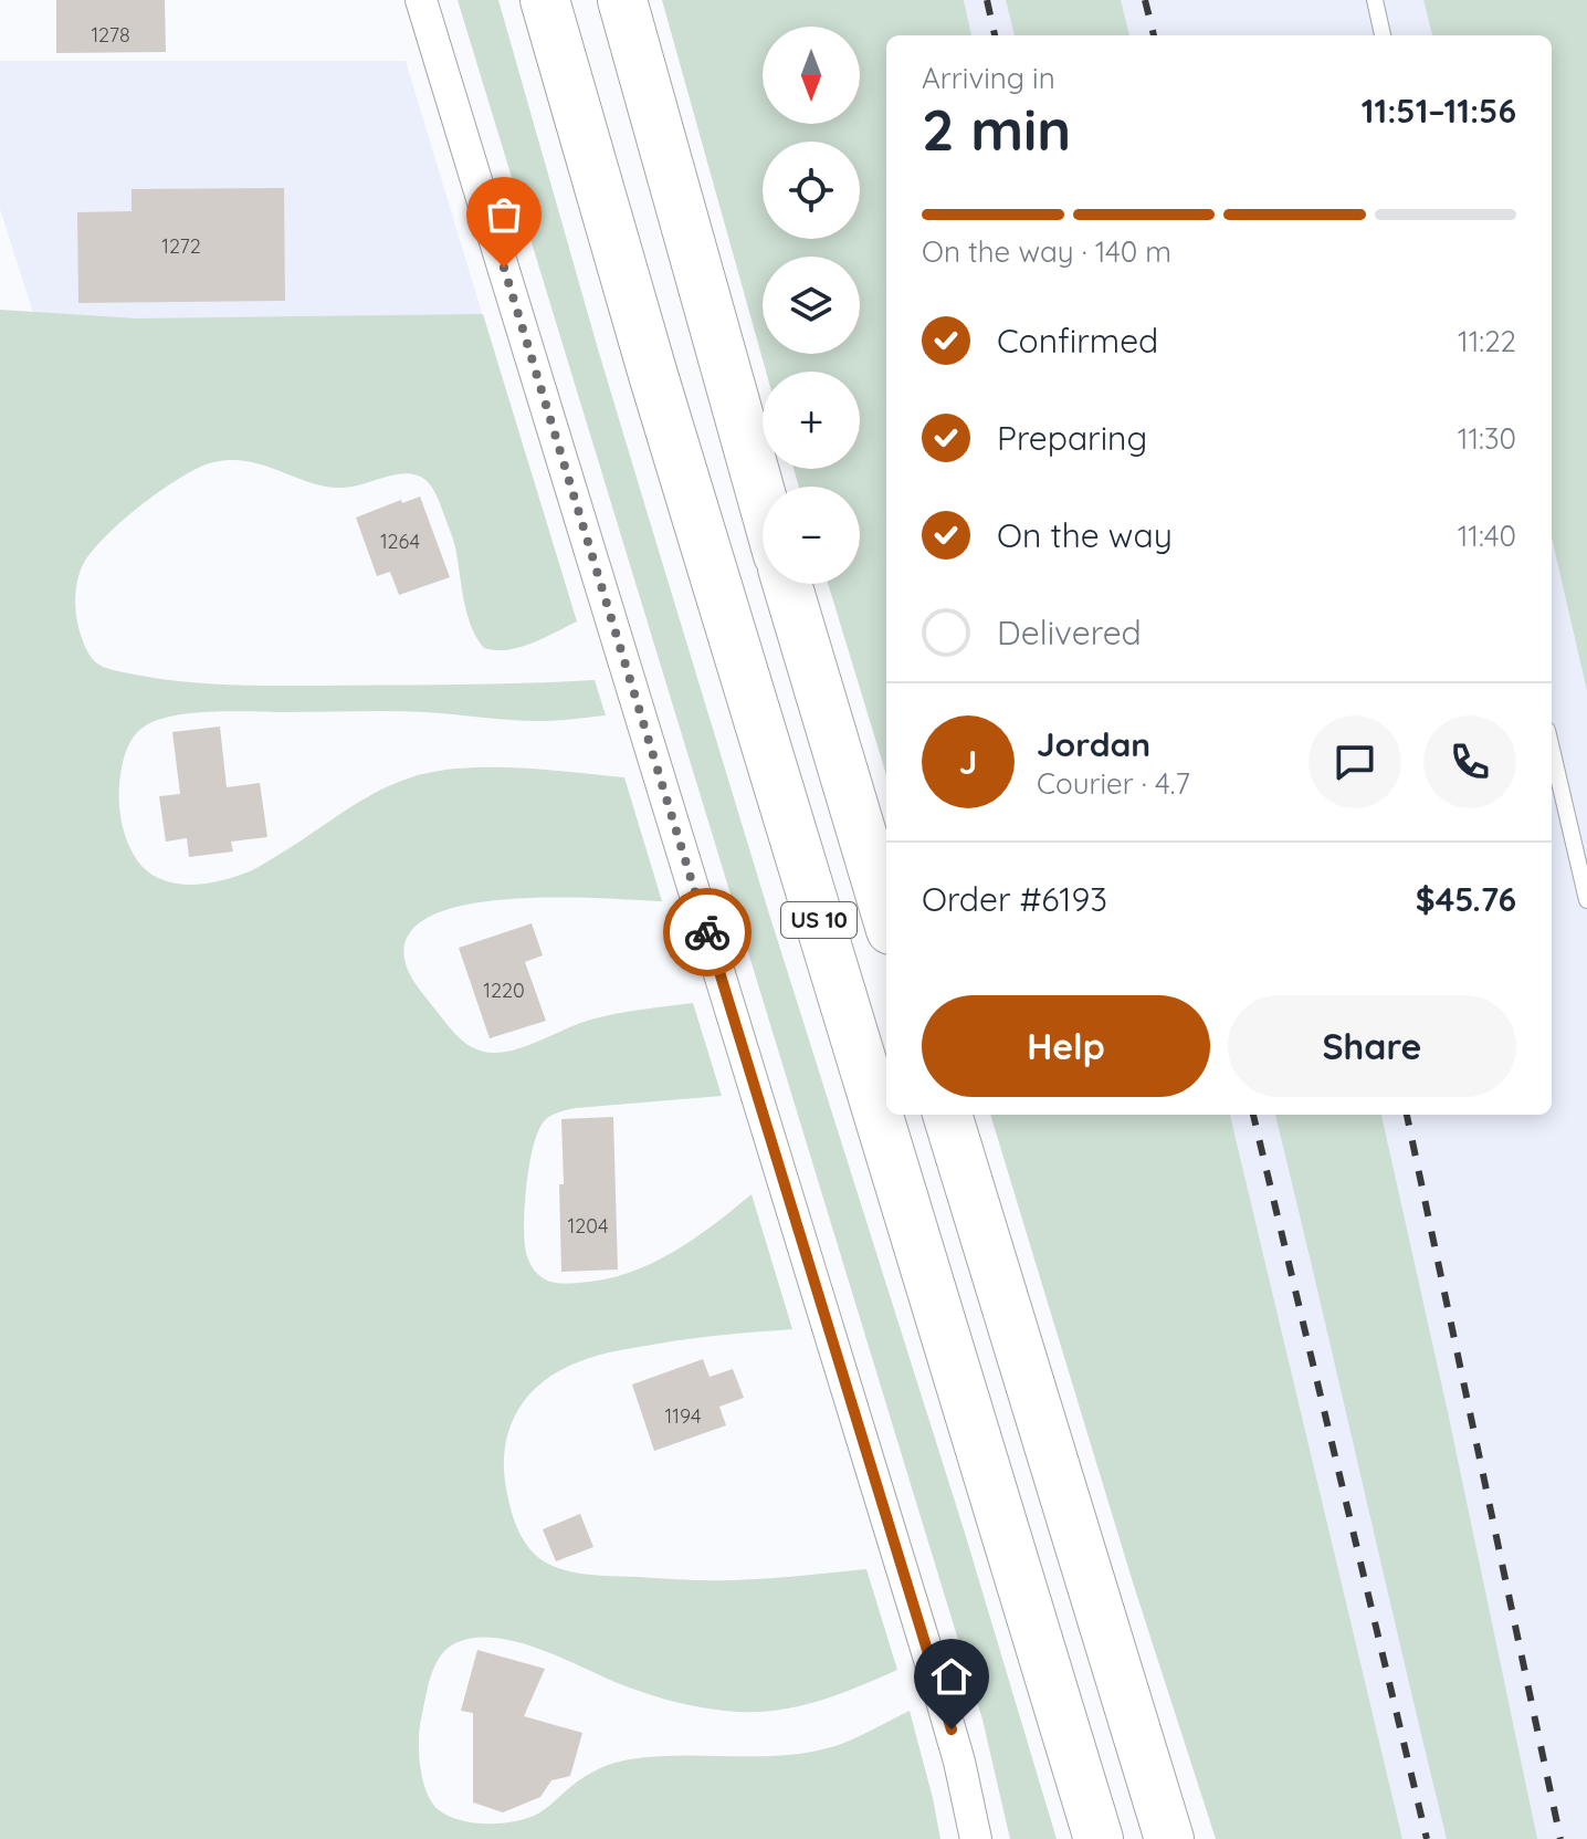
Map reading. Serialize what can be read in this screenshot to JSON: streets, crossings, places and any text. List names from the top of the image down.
{
  "streets": {
    "highway": ["US 10"]
  },
  "house_numbers": [
    "1278",
    "1272",
    "1264",
    "1220",
    "1204",
    "1194"
  ],
  "north": "bottom",
  "page": {
    "map_buttons": ["+", "−"],
    "heading": ["2 min", "Arriving in", "11:51–11:56"],
    "panel": [
      "Jordan",
      "Courier · 4.7",
      "Order #6193",
      "$45.76"
    ],
    "bar": "On the way · 140 m",
    "list": [
      ["Confirmed", "11:22"],
      ["Preparing", "11:30"],
      ["On the way", "11:40"],
      "Delivered"
    ],
    "round": "J",
    "buttons": ["Help", "Share"]
  }
}
